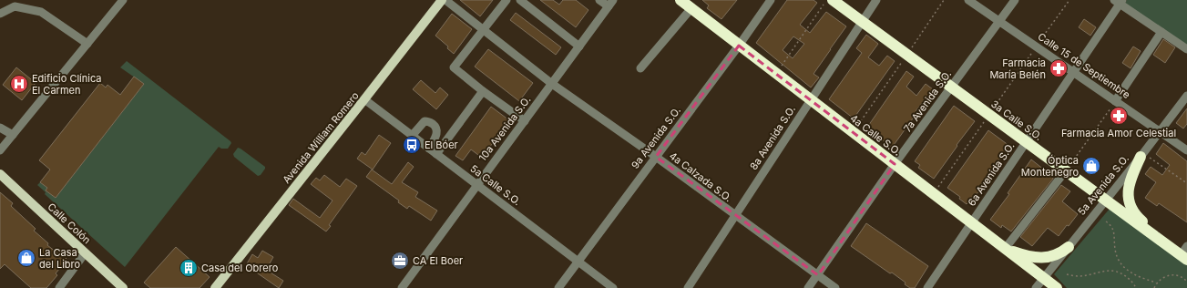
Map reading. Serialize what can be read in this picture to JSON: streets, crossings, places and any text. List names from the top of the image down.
{
  "streets": {
    "highway": ["3a Calle S.O.", "4a Calle S.O."],
    "main road": ["Avenida William Romero", "Calle Colón"],
    "street": [
      "Calle 15 de Septiembre",
      "7a Avenida S.O.",
      "10a Avenida S.O.",
      "9a Avenida S.O.",
      "8a Avenida S.O.",
      "6a Avenida S.O.",
      "4a Calzada S.O.",
      "5a Calle S.O.",
      "5a Avenida S.O."
    ]
  },
  "crossings": [
    ["Calle 15 de Septiembre", "7a Avenida S.O."],
    ["Calle 15 de Septiembre", "6a Avenida S.O."],
    ["Calle 15 de Septiembre", "5a Avenida S.O."],
    ["7a Avenida S.O.", "3a Calle S.O."],
    ["7a Avenida S.O.", "4a Calle S.O."],
    ["7a Avenida S.O.", "4a Calzada S.O."],
    ["3a Calle S.O.", "8a Avenida S.O."],
    ["3a Calle S.O.", "6a Avenida S.O."],
    ["3a Calle S.O.", "5a Avenida S.O."],
    ["10a Avenida S.O.", "4a Calzada S.O."],
    ["10a Avenida S.O.", "5a Calle S.O."],
    ["4a Calle S.O.", "9a Avenida S.O."],
    ["4a Calle S.O.", "8a Avenida S.O."],
    ["4a Calle S.O.", "6a Avenida S.O."],
    ["4a Calle S.O.", "5a Avenida S.O."],
    ["Avenida William Romero", "5a Calle S.O."],
    ["9a Avenida S.O.", "4a Calzada S.O."],
    ["9a Avenida S.O.", "5a Calle S.O."],
    ["8a Avenida S.O.", "4a Calzada S.O."]
  ],
  "places": {
    "pharmacy": ["Farmacia María Belén", "Farmacia Amor Celestial"],
    "hospital": ["Edificio Clínica El Carmen"],
    "bus stop": ["El Bóer"],
    "shop": ["Óptica Montenegro", "La Casa del Libro"],
    "office": ["CA El Boer"],
    "building": ["Casa del Obrero"]
  }
}
